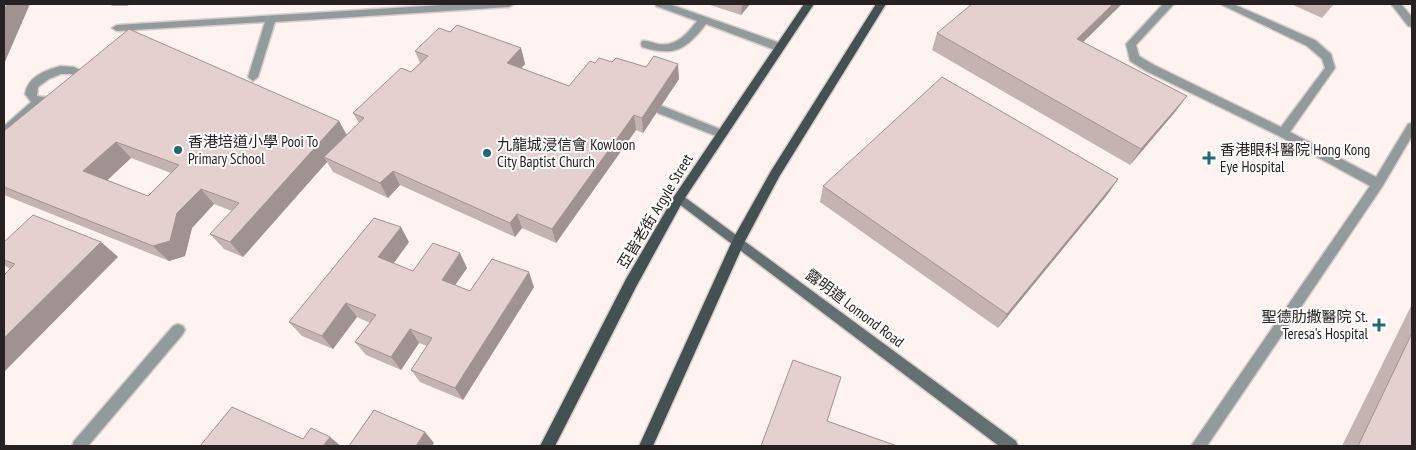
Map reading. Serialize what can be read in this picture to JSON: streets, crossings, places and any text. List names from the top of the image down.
{
  "streets": {
    "main road": ["亞皆老街 Argyle Street"],
    "street": ["露明道 Lomond Road"]
  },
  "crossings": [
    ["亞皆老街 Argyle Street", "露明道 Lomond Road"]
  ],
  "places": {
    "other": ["香港培道小學 Pooi To Primary School", "九龍城浸信會 Kowloon City Baptist Church"],
    "health": ["香港眼科醫院 Hong Kong Eye Hospital", "聖德肋撒醫院 St. Teresa's Hospital"]
  }
}
